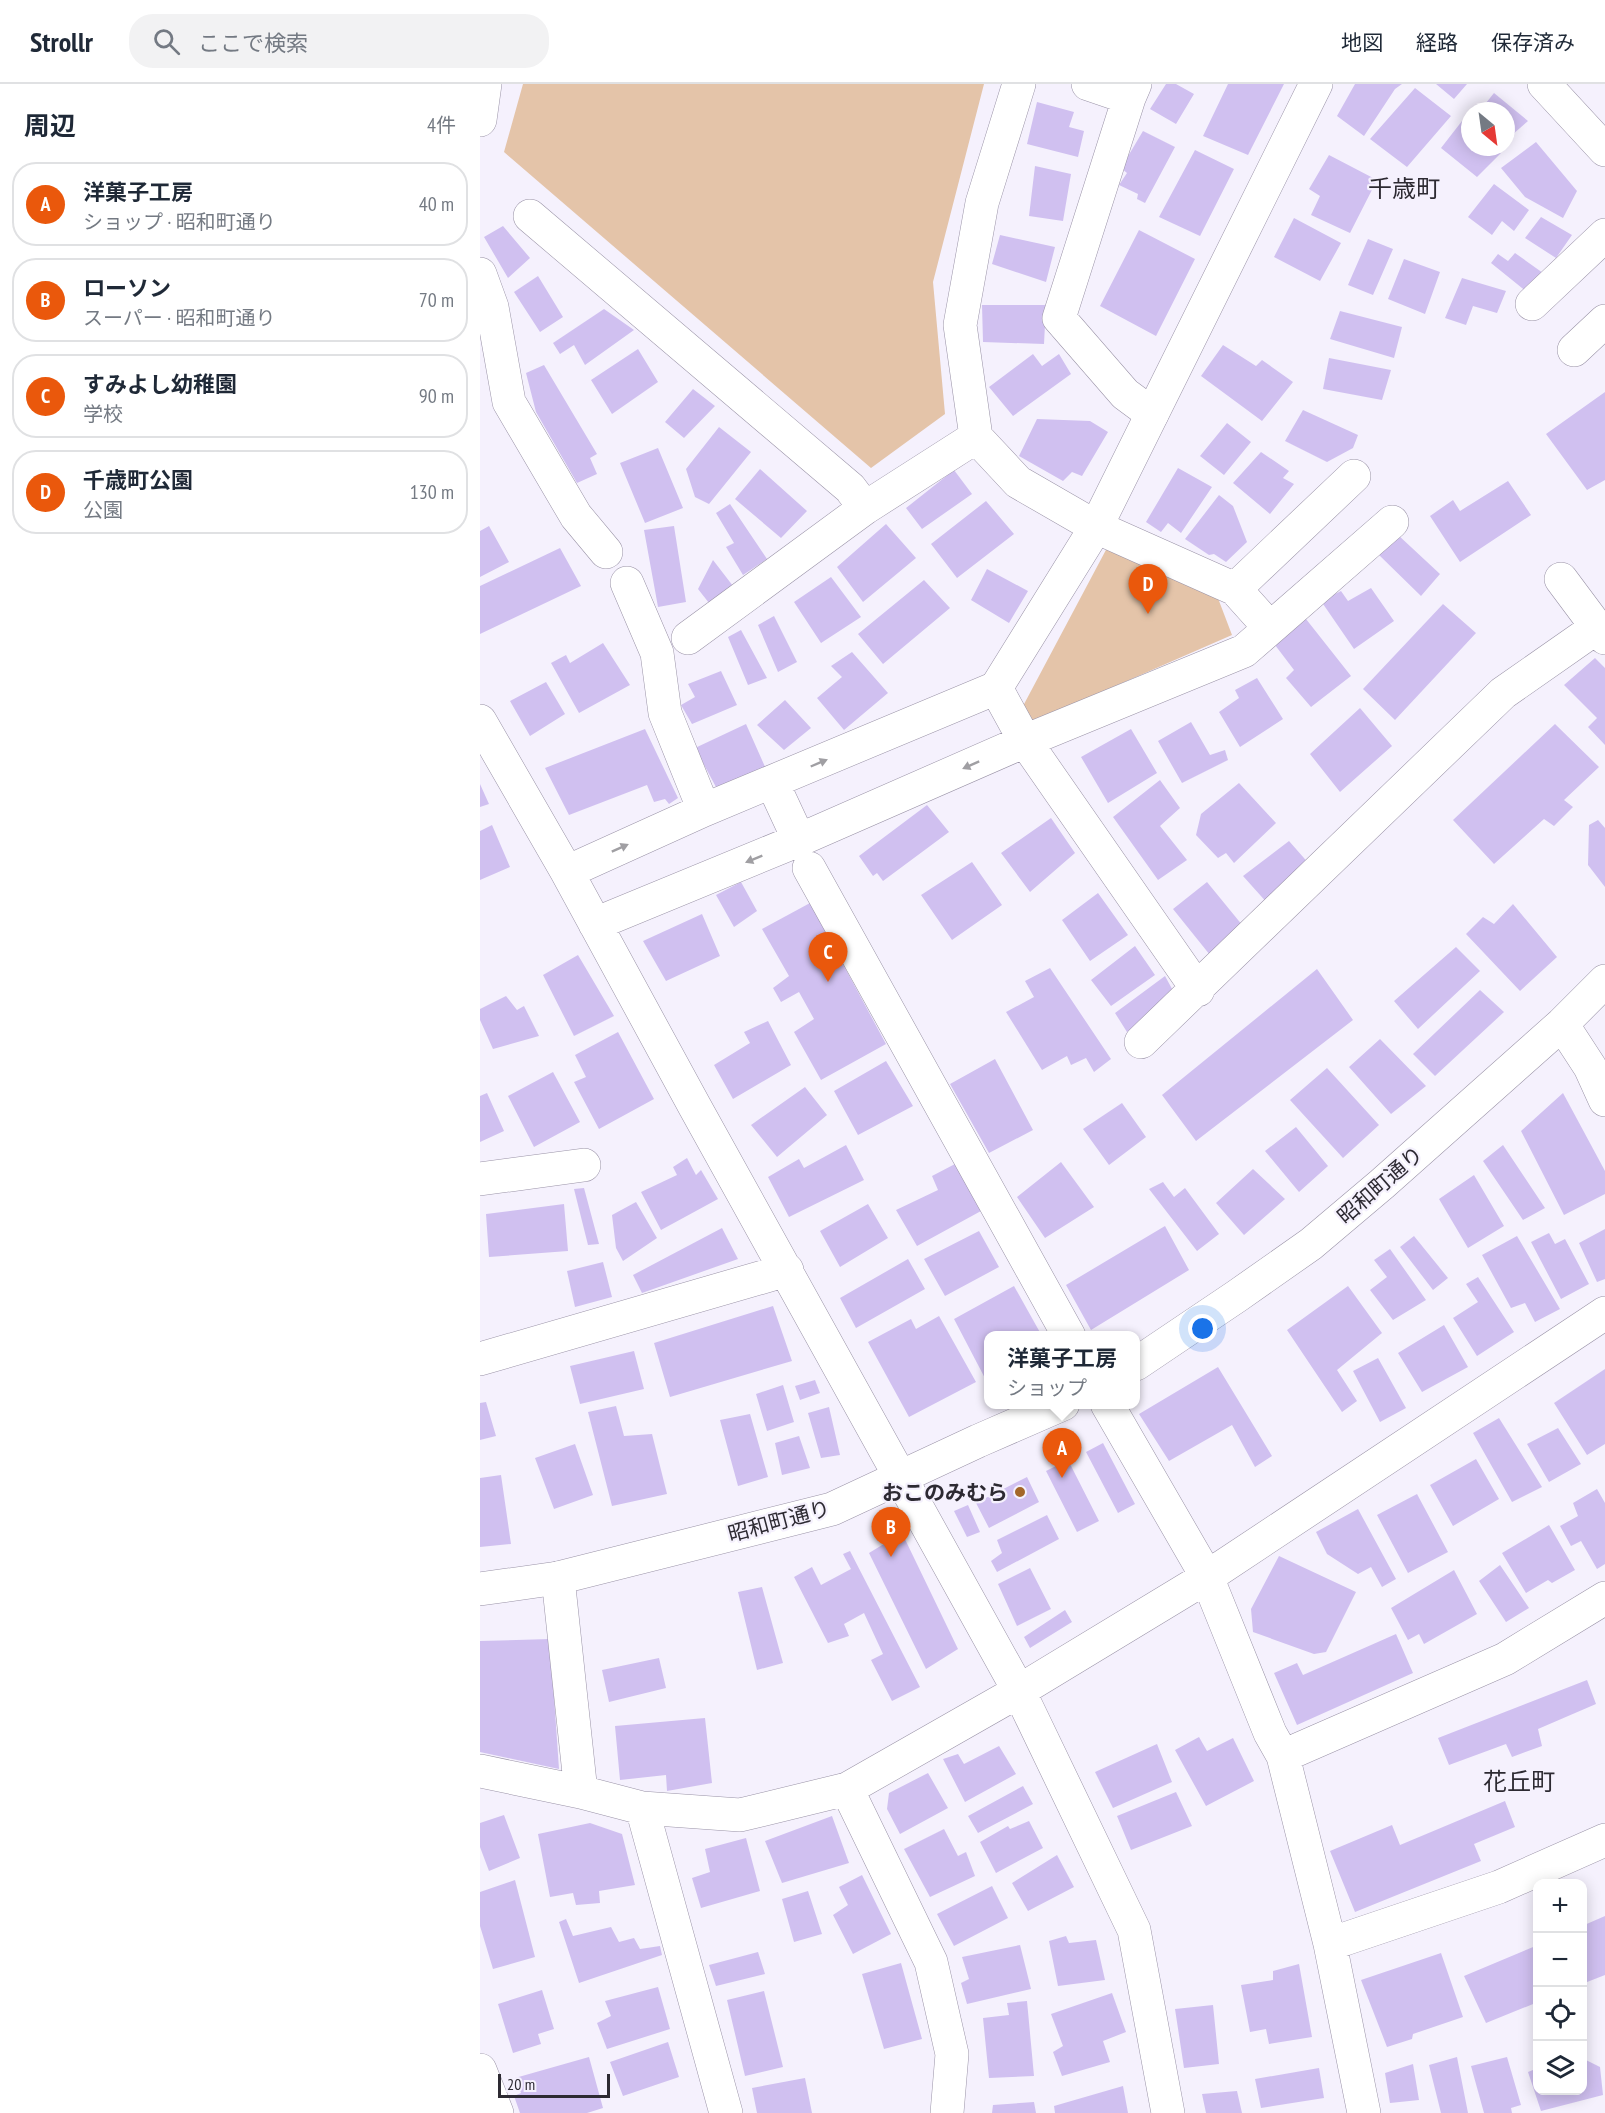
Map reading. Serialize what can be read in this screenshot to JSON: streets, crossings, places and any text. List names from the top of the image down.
{
  "streets": {
    "street": ["昭和町通り"]
  },
  "districts": ["千歳町", "花丘町"],
  "places": ["おこのみむら"],
  "scale_bar": "20 m",
  "north": "bottom right",
  "page": {
    "header": "Strollr",
    "search": "ここで検索",
    "nav": ["地図", "経路", "保存済み"],
    "heading": ["周辺", "4件"],
    "list": [
      {
        "mark": "A",
        "name": "洋菓子工房",
        "note": "ショップ · 昭和町通り",
        "value": "40 m"
      },
      {
        "mark": "B",
        "name": "ローソン",
        "note": "スーパー · 昭和町通り",
        "value": "70 m"
      },
      {
        "mark": "C",
        "name": "すみよし幼稚園",
        "note": "学校",
        "value": "90 m"
      },
      {
        "mark": "D",
        "name": "千歳町公園",
        "note": "公園",
        "value": "130 m"
      }
    ],
    "pins": [
      "D",
      "C",
      "A",
      "B"
    ],
    "popup": ["洋菓子工房", "ショップ"],
    "map_buttons": ["+", "−"],
    "scale": "20 m"
  }
}
